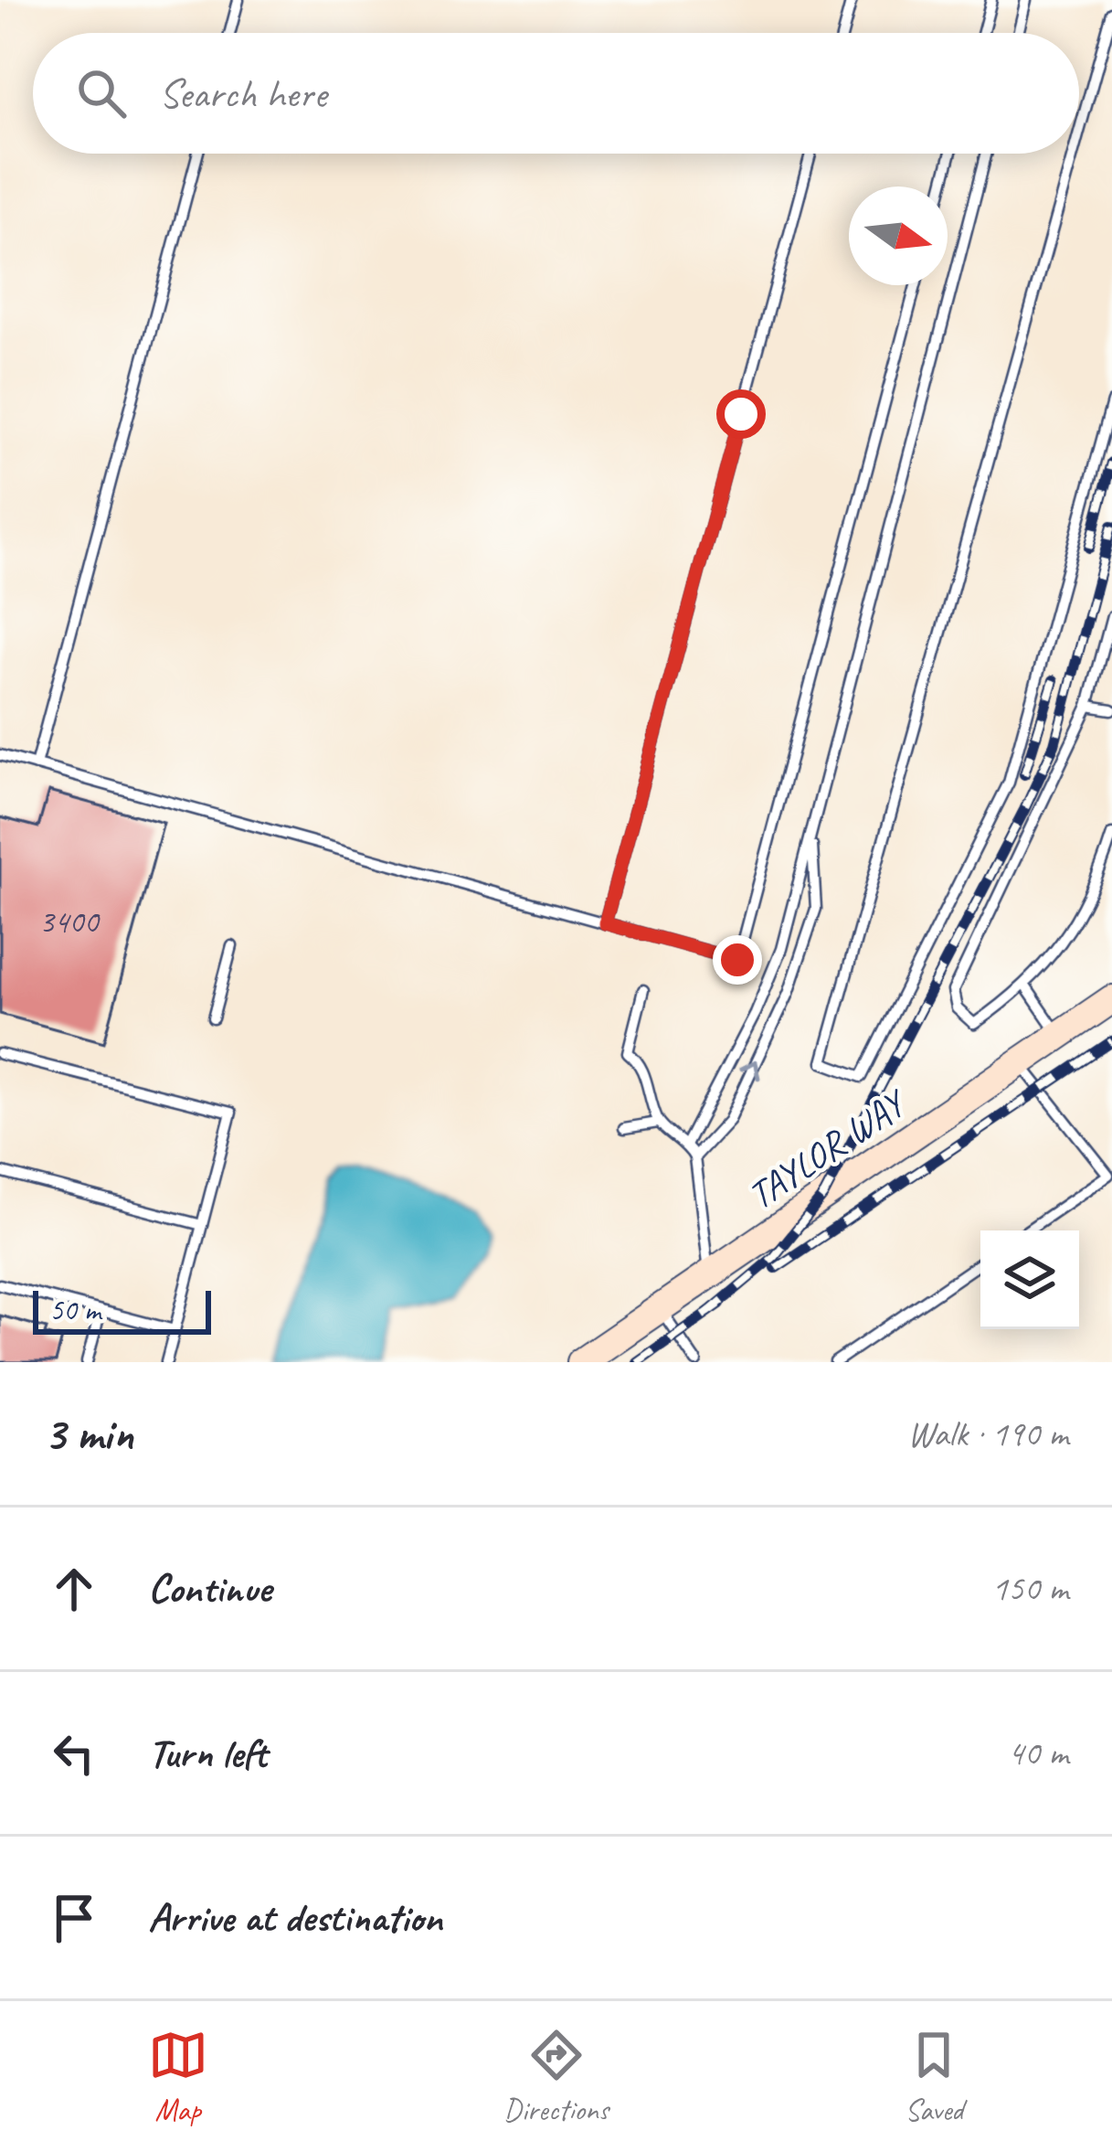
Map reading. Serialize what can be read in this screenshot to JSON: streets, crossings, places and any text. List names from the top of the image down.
{
  "streets": {
    "street": ["TAYLOR WAY"]
  },
  "house_numbers": ["3400"],
  "scale_bar": "50 m",
  "north": "right",
  "page": {
    "search": "Search here",
    "scale": "50 m",
    "heading": ["3 min", "Walk · 190 m"],
    "list": [
      ["Continue", "150 m"],
      ["Turn left", "40 m"],
      "Arrive at destination"
    ],
    "nav": ["Map", "Directions", "Saved"]
  }
}
